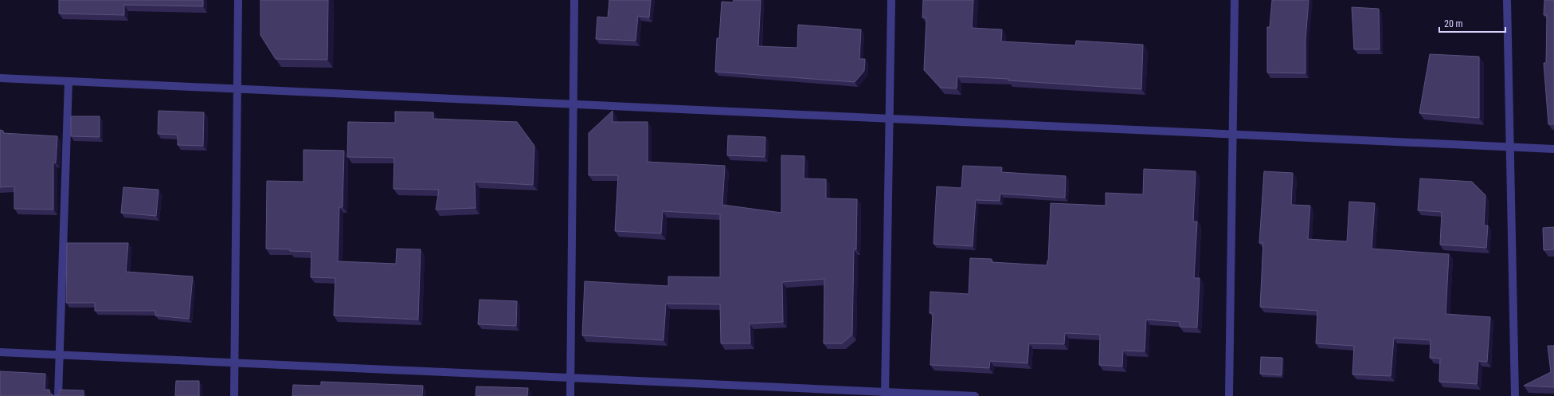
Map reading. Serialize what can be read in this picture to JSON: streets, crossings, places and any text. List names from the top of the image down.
{
  "scale_bar": "20 m"
}
